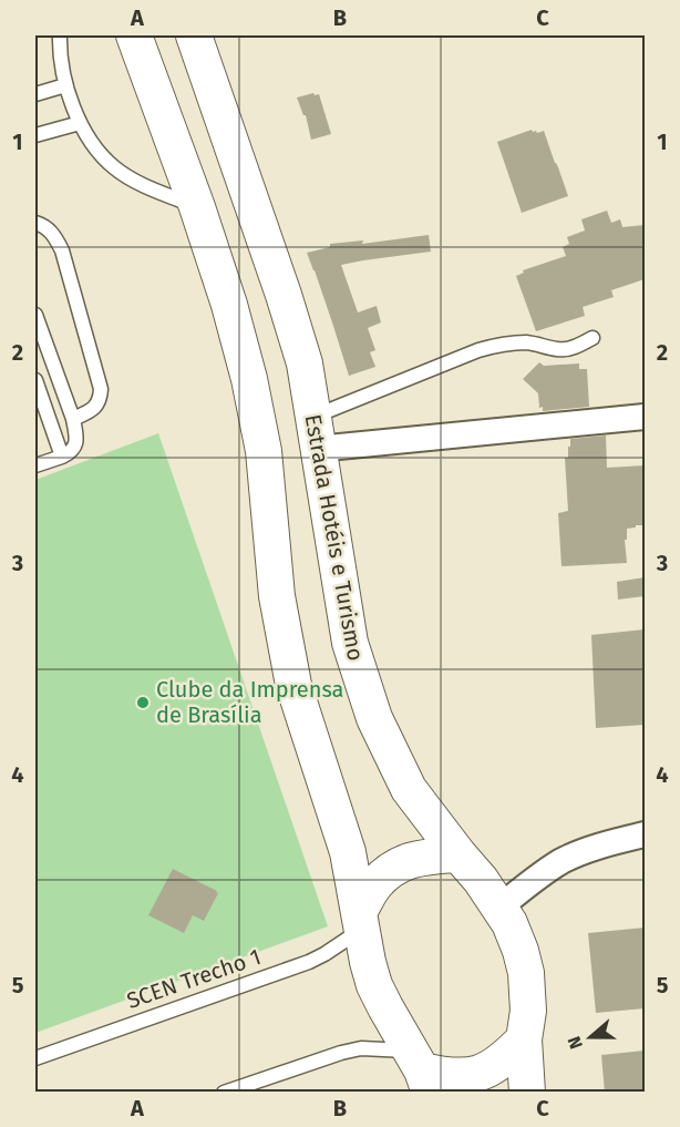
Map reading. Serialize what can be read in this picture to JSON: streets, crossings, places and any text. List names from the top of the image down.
{
  "streets": {
    "main road": ["Estrada Hotéis e Turismo"],
    "lane": ["SCEN Trecho 1"]
  },
  "crossings": [
    ["Estrada Hotéis e Turismo", "SCEN Trecho 1"]
  ],
  "places": ["Clube da Imprensa de Brasília"],
  "north": "left",
  "grid": {
    "columns": ["A", "B", "C"],
    "rows": [
      "1",
      "2",
      "3",
      "4",
      "5"
    ]
  }
}
